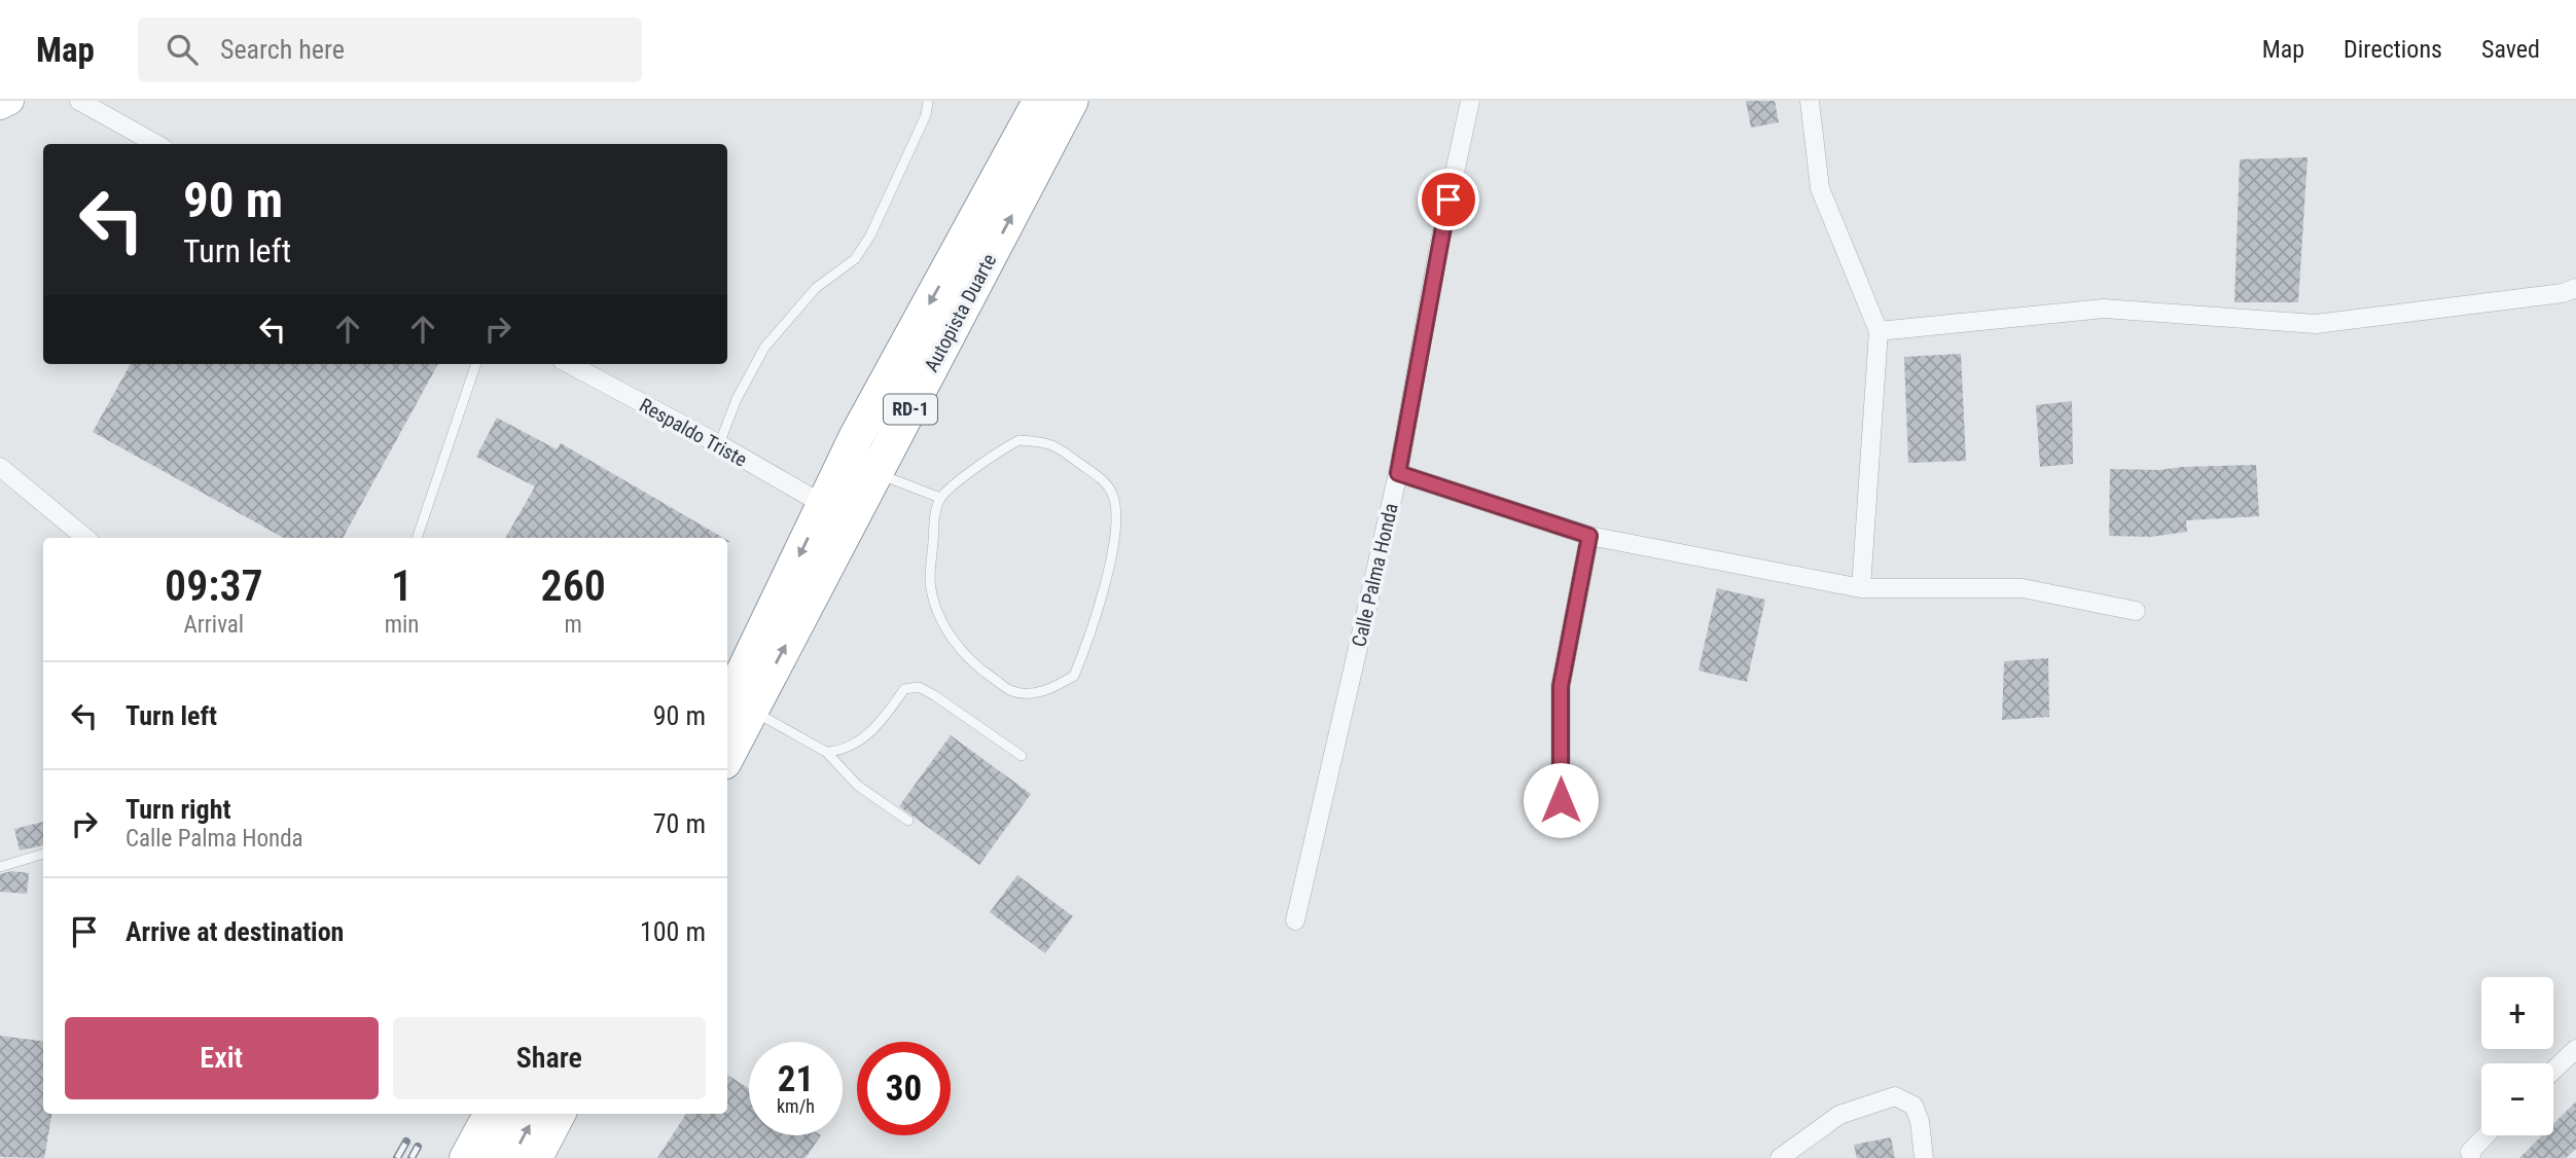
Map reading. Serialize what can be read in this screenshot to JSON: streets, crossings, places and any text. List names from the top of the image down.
{
  "streets": {
    "highway": ["Autopista Duarte", "RD-1"],
    "street": ["Respaldo Triste", "Calle Palma Honda"]
  },
  "crossings": [
    ["Autopista Duarte", "RD-1"],
    ["Autopista Duarte", "Respaldo Triste"]
  ],
  "page": {
    "header": "Map",
    "search": "Search here",
    "nav": ["Map", "Directions", "Saved"],
    "turn": ["90 m", "Turn left"],
    "eta": [
      "09:37",
      "Arrival",
      "1",
      "min",
      "260",
      "m"
    ],
    "list": [
      {
        "name": "Turn left",
        "value": "90 m"
      },
      {
        "name": "Turn right",
        "note": "Calle Palma Honda",
        "value": "70 m"
      },
      {
        "name": "Arrive at destination",
        "value": "100 m"
      }
    ],
    "map_buttons": ["+", "−"],
    "buttons": ["Exit", "Share"],
    "speed": "21 km/h",
    "limit": "30"
  }
}
